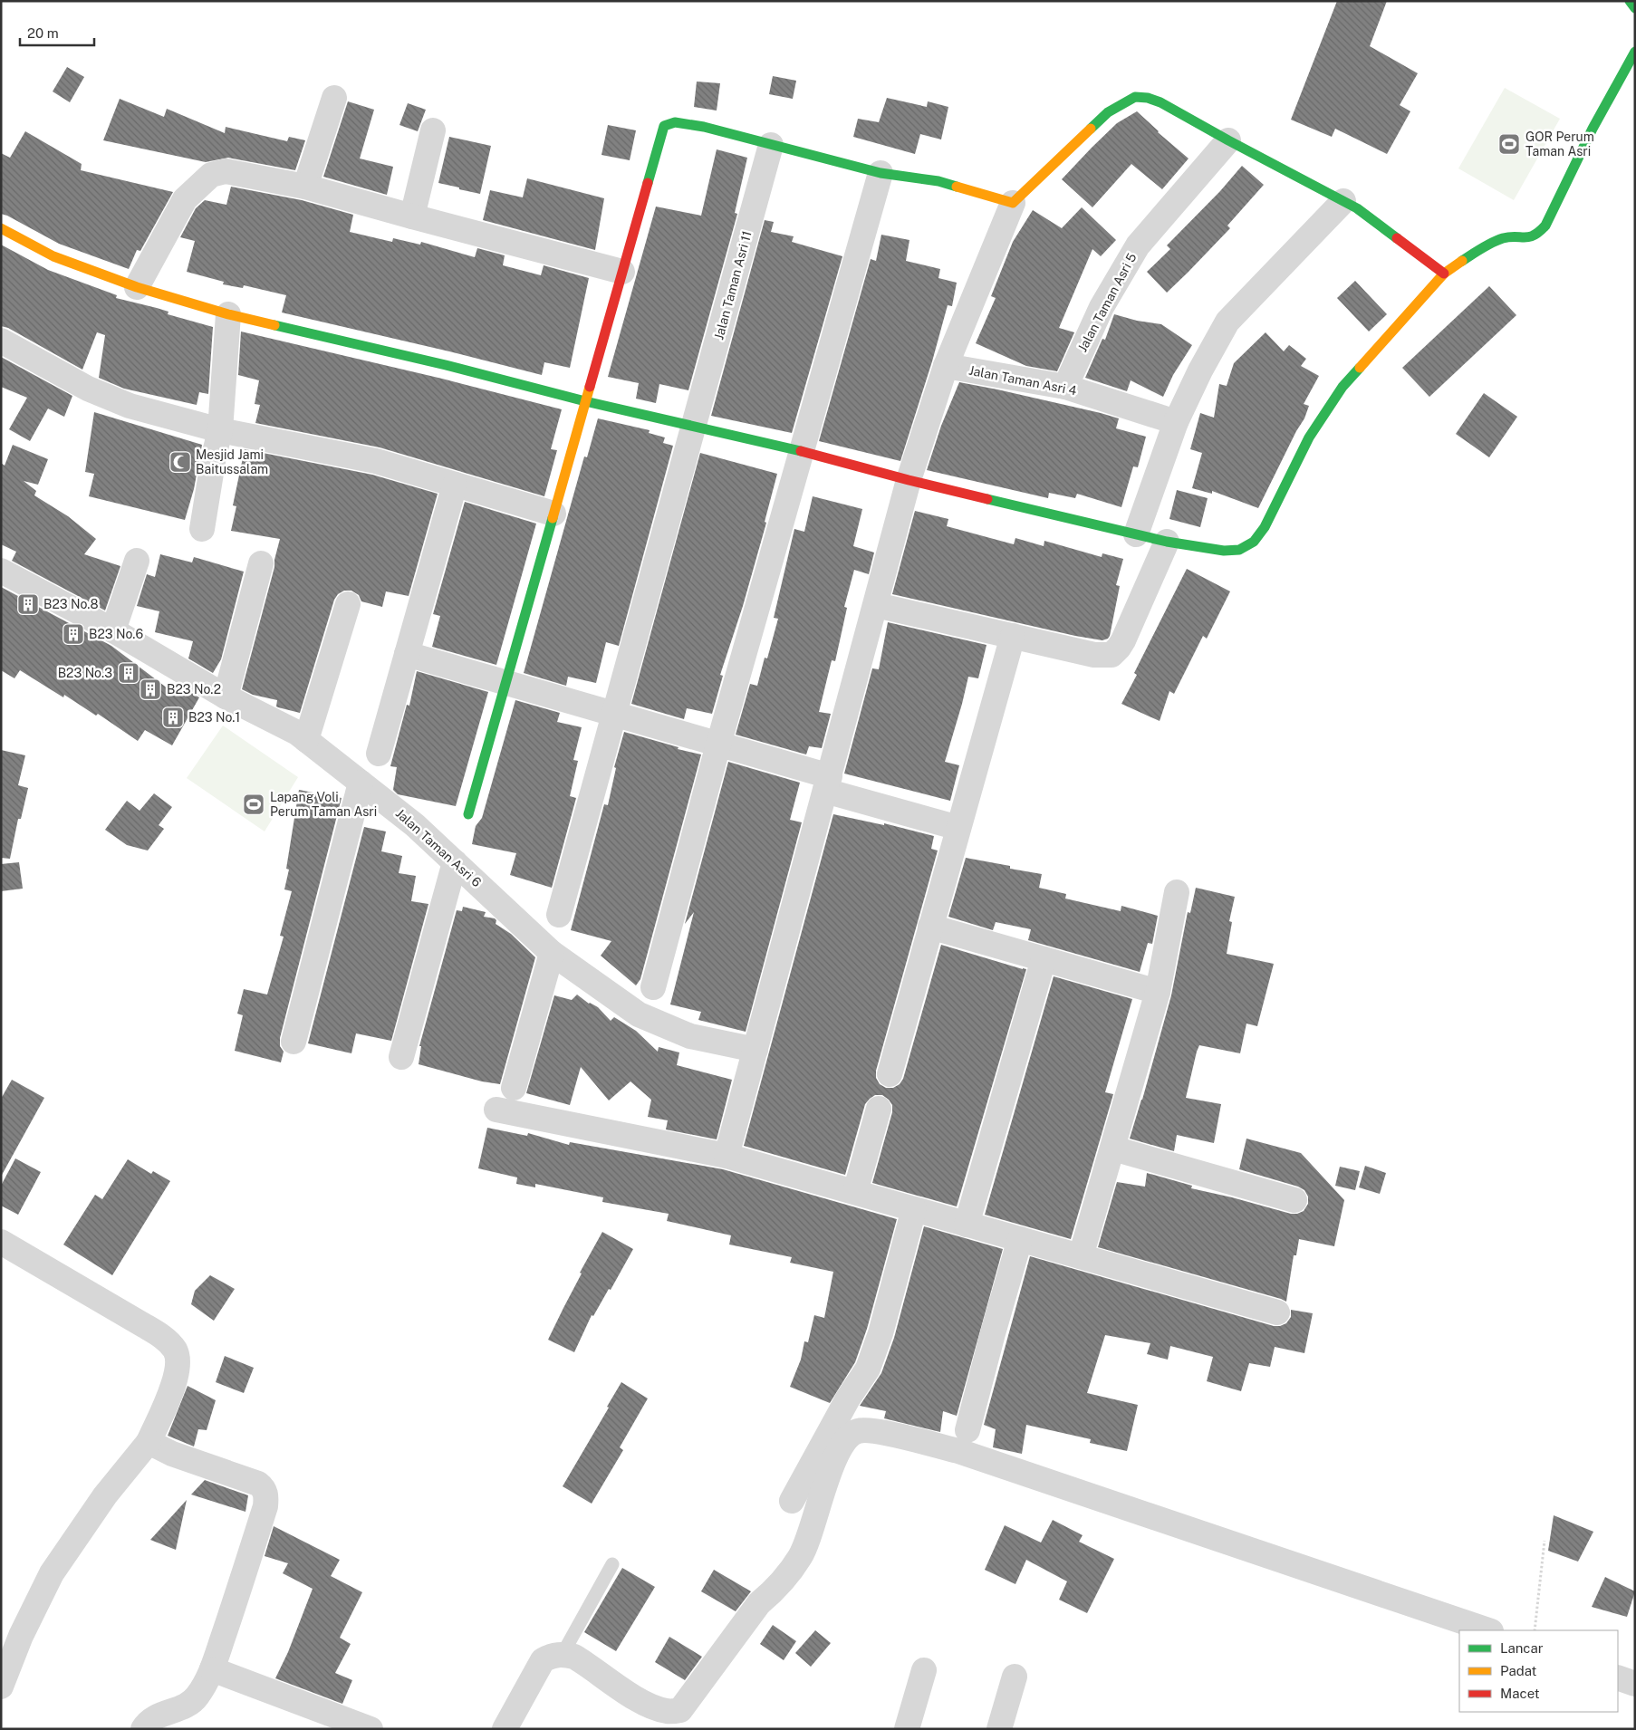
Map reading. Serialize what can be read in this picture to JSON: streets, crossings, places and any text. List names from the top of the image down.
{
  "streets": {
    "street": [
      "Jalan Taman Asri 11",
      "Jalan Taman Asri 5",
      "Jalan Taman Asri 4",
      "Jalan Taman Asri 6"
    ]
  },
  "crossings": [
    ["Jalan Taman Asri 5", "Jalan Taman Asri 4"]
  ],
  "places": {
    "sports": ["GOR Perum Taman Asri", "Lapang Voli Perum Taman Asri"],
    "mosque": ["Mesjid Jami Baitussalam"],
    "building": [
      "B23 No.8",
      "B23 No.6",
      "B23 No.3",
      "B23 No.2",
      "B23 No.1"
    ]
  },
  "legend": ["Lancar", "Padat", "Macet"],
  "scale_bar": "20 m"
}
